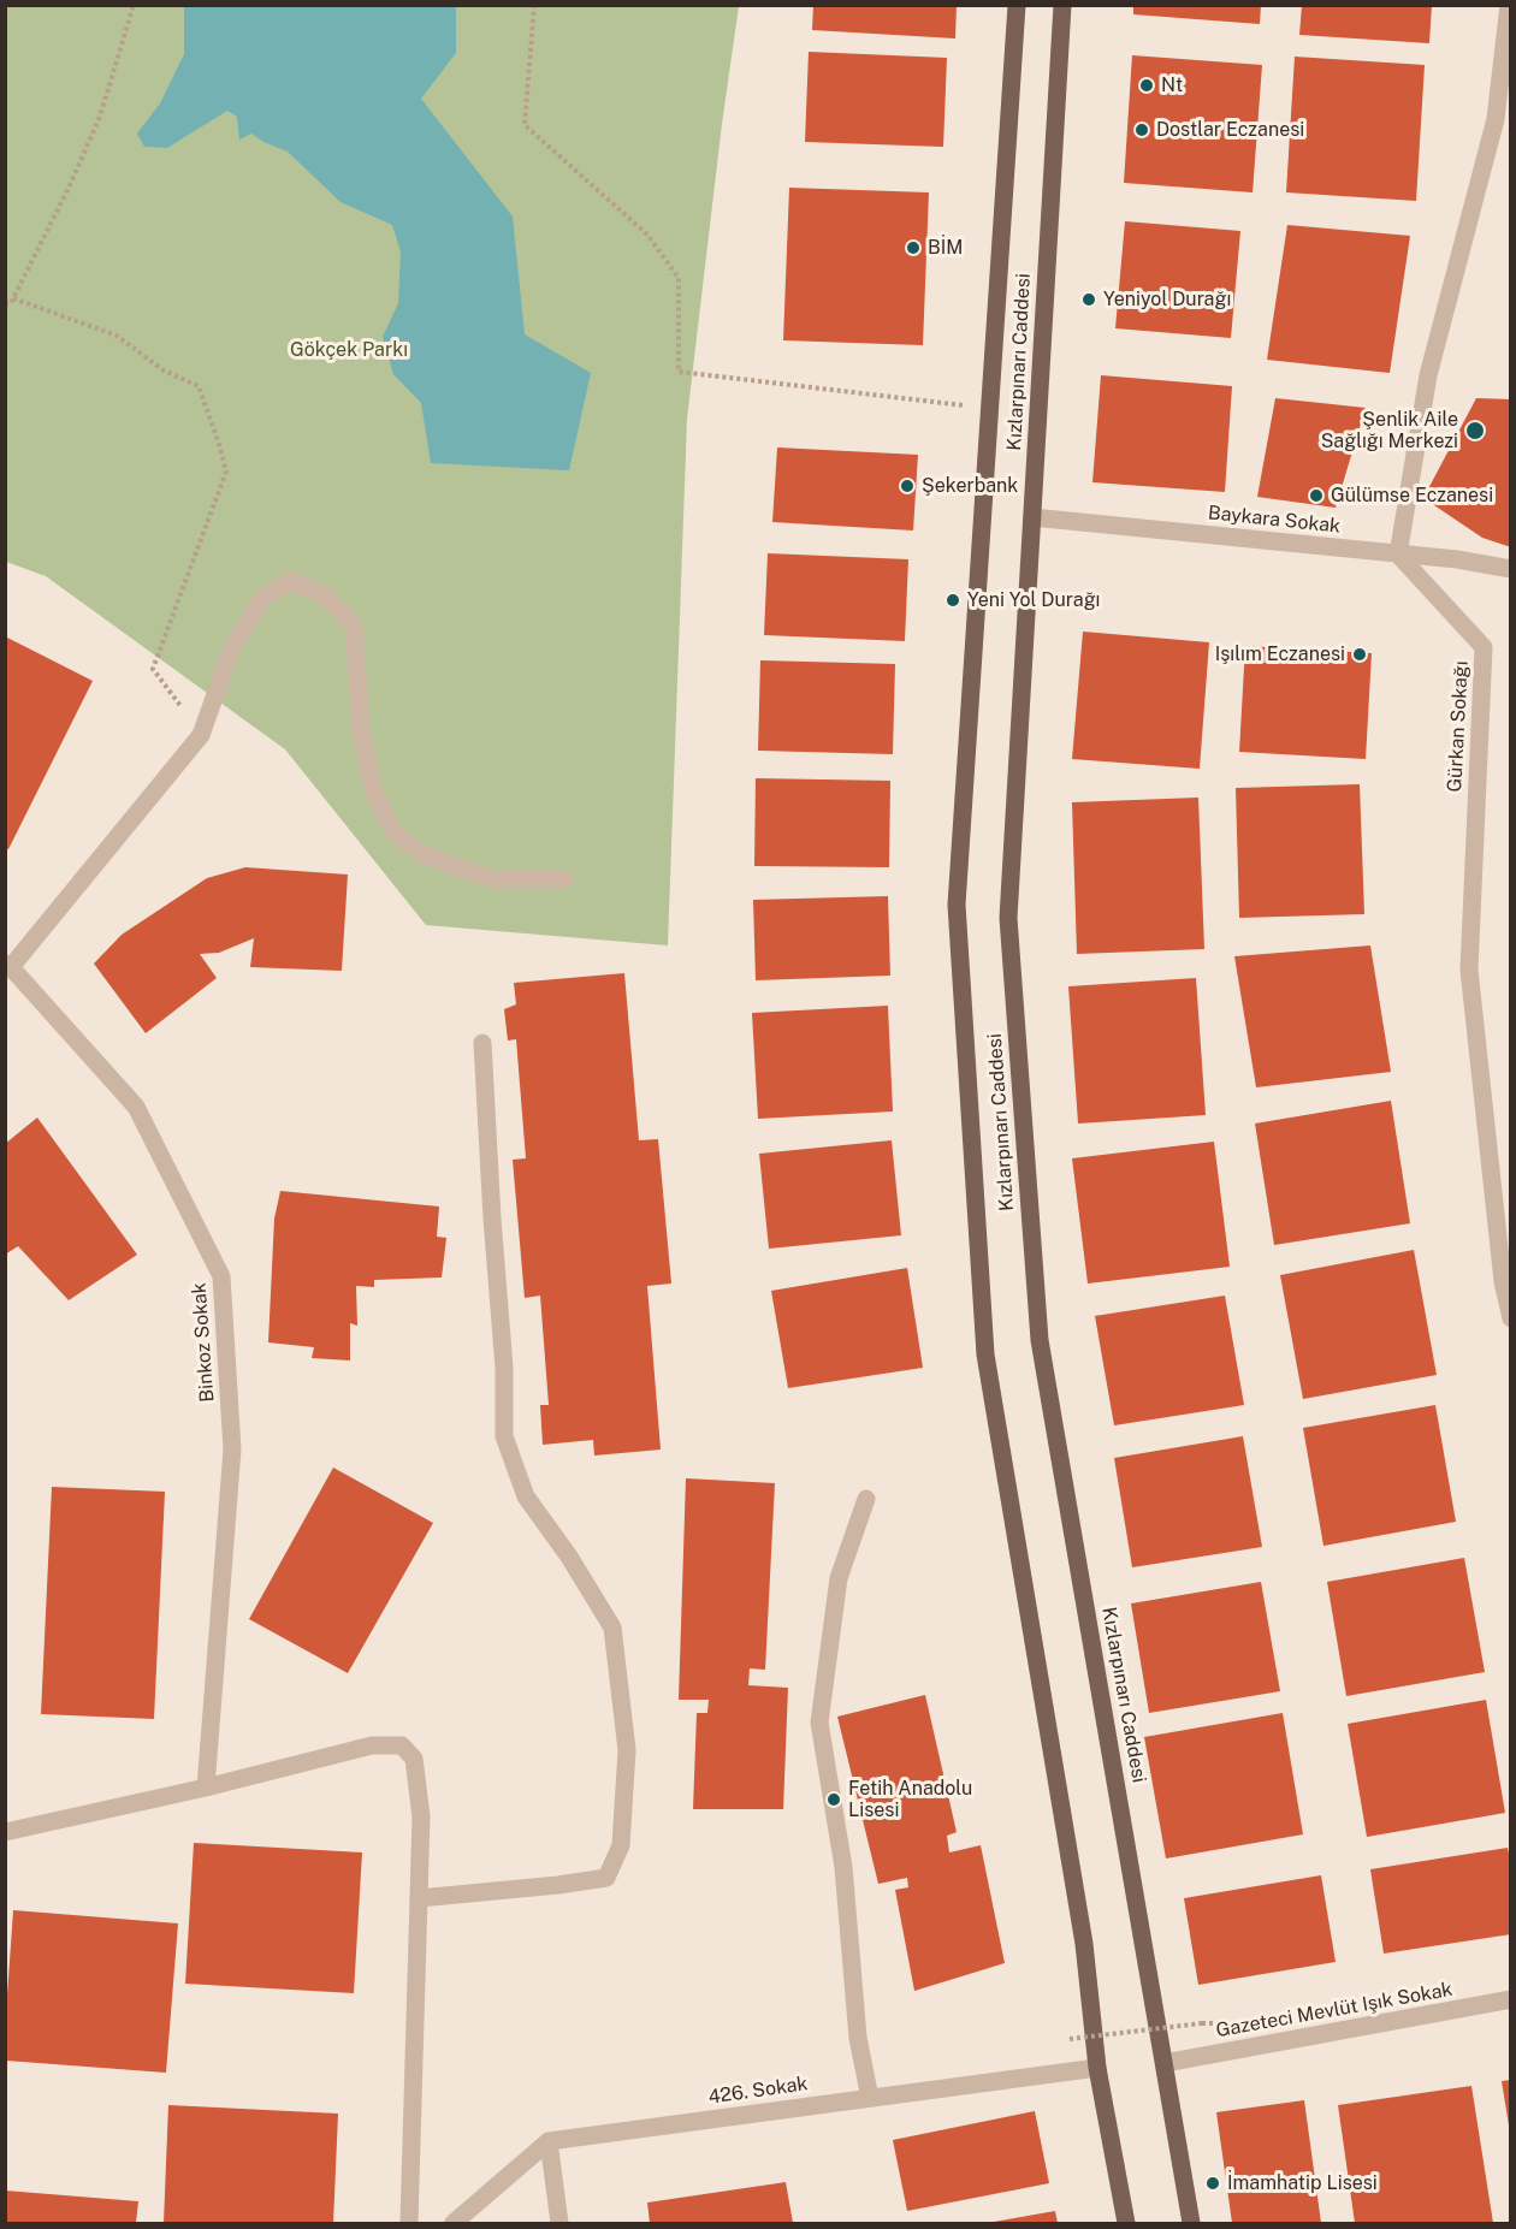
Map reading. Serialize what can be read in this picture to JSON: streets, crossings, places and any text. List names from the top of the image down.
{
  "streets": {
    "main road": ["Kızlarpınarı Caddesi"],
    "street": [
      "Baykara Sokak",
      "Gürkan Sokağı",
      "Binkoz Sokak",
      "Gazeteci Mevlüt Işık Sokak",
      "426. Sokak"
    ]
  },
  "crossings": [
    ["Kızlarpınarı Caddesi", "Baykara Sokak"],
    ["Kızlarpınarı Caddesi", "Gazeteci Mevlüt Işık Sokak"],
    ["Kızlarpınarı Caddesi", "426. Sokak"],
    ["Baykara Sokak", "Gürkan Sokağı"]
  ],
  "parks": ["Gökçek Parkı"],
  "places": [
    "Nt",
    "Dostlar Eczanesi",
    "BİM",
    "Yeniyol Durağı",
    "Şenlik Aile Sağlığı Merkezi",
    "Şekerbank",
    "Gülümse Eczanesi",
    "Yeni Yol Durağı",
    "Işılım Eczanesi",
    "Fetih Anadolu Lisesi",
    "İmamhatip Lisesi"
  ]
}
